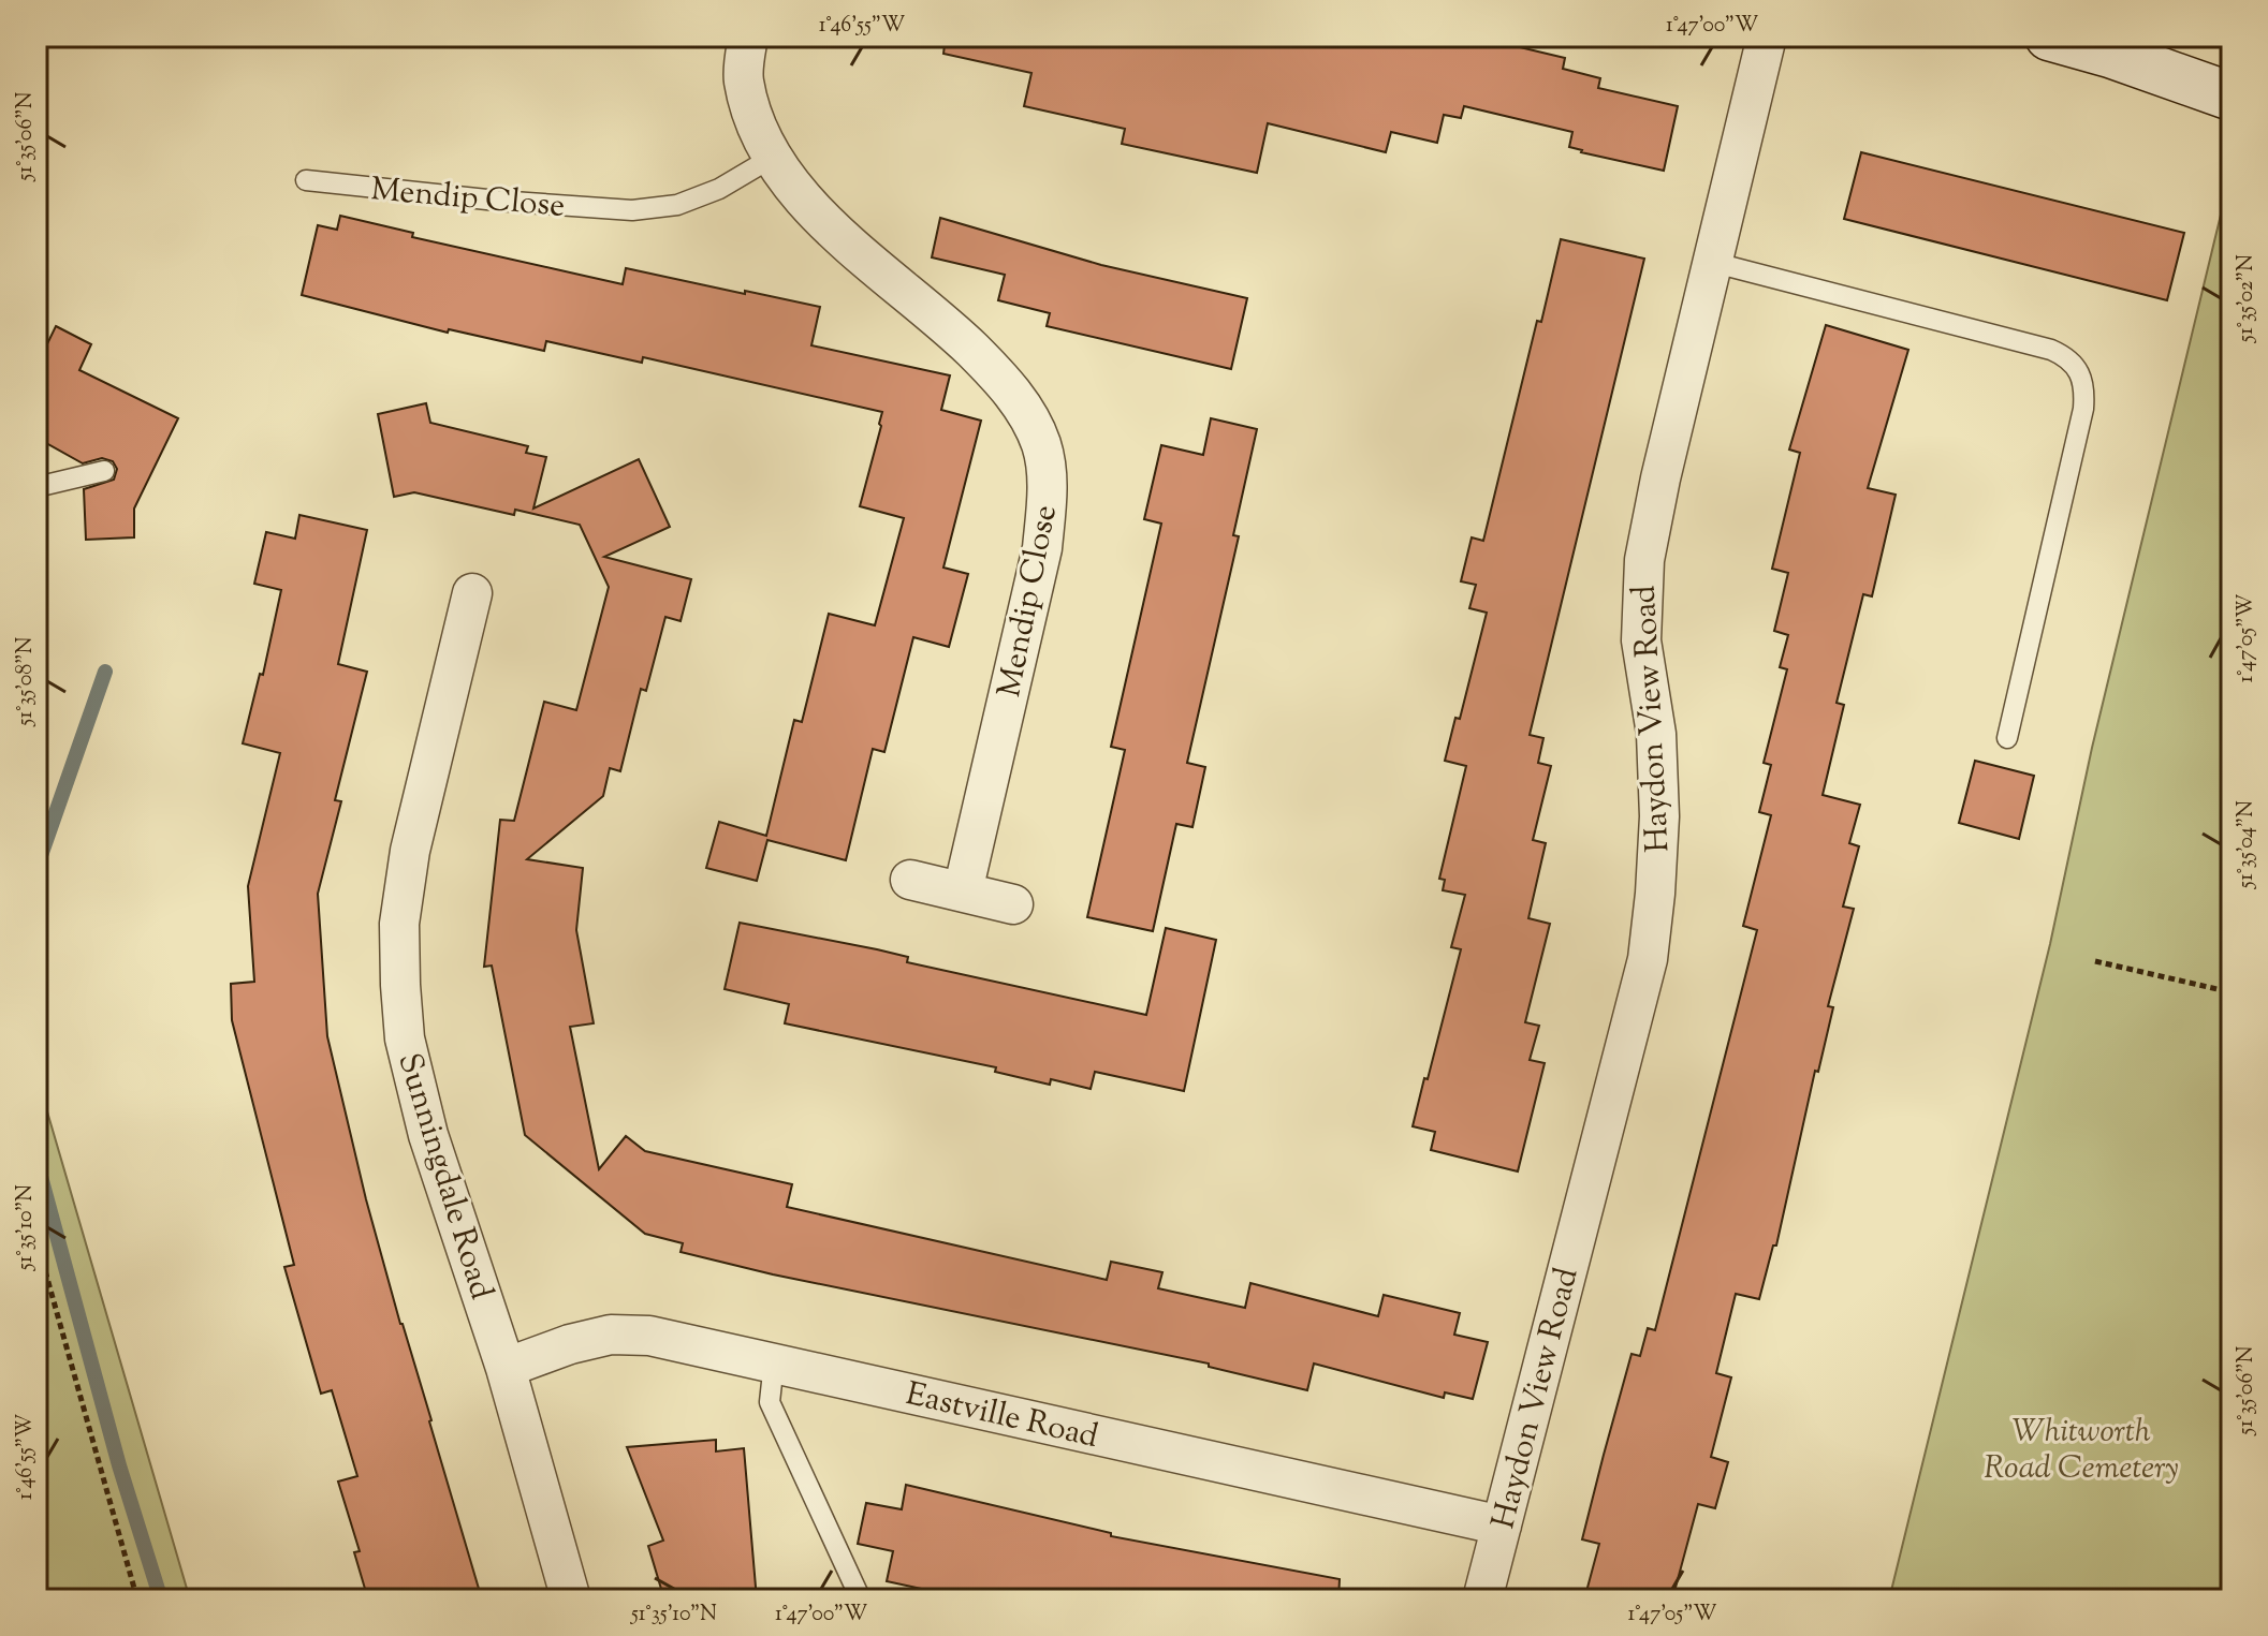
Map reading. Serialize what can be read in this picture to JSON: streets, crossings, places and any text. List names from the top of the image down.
{
  "streets": {
    "street": [
      "Mendip Close",
      "Haydon View Road",
      "Sunningdale Road",
      "Eastville Road"
    ]
  },
  "crossings": [
    ["Haydon View Road", "Eastville Road"],
    ["Sunningdale Road", "Eastville Road"]
  ],
  "parks": ["Whitworth Road Cemetery"],
  "coordinates": [
    "1°46'55\"W",
    "1°47'00\"W",
    "51°35'06\"N",
    "51°35'02\"N",
    "1°47'05\"W",
    "51°35'08\"N",
    "51°35'04\"N",
    "51°35'10\"N"
  ]
}
